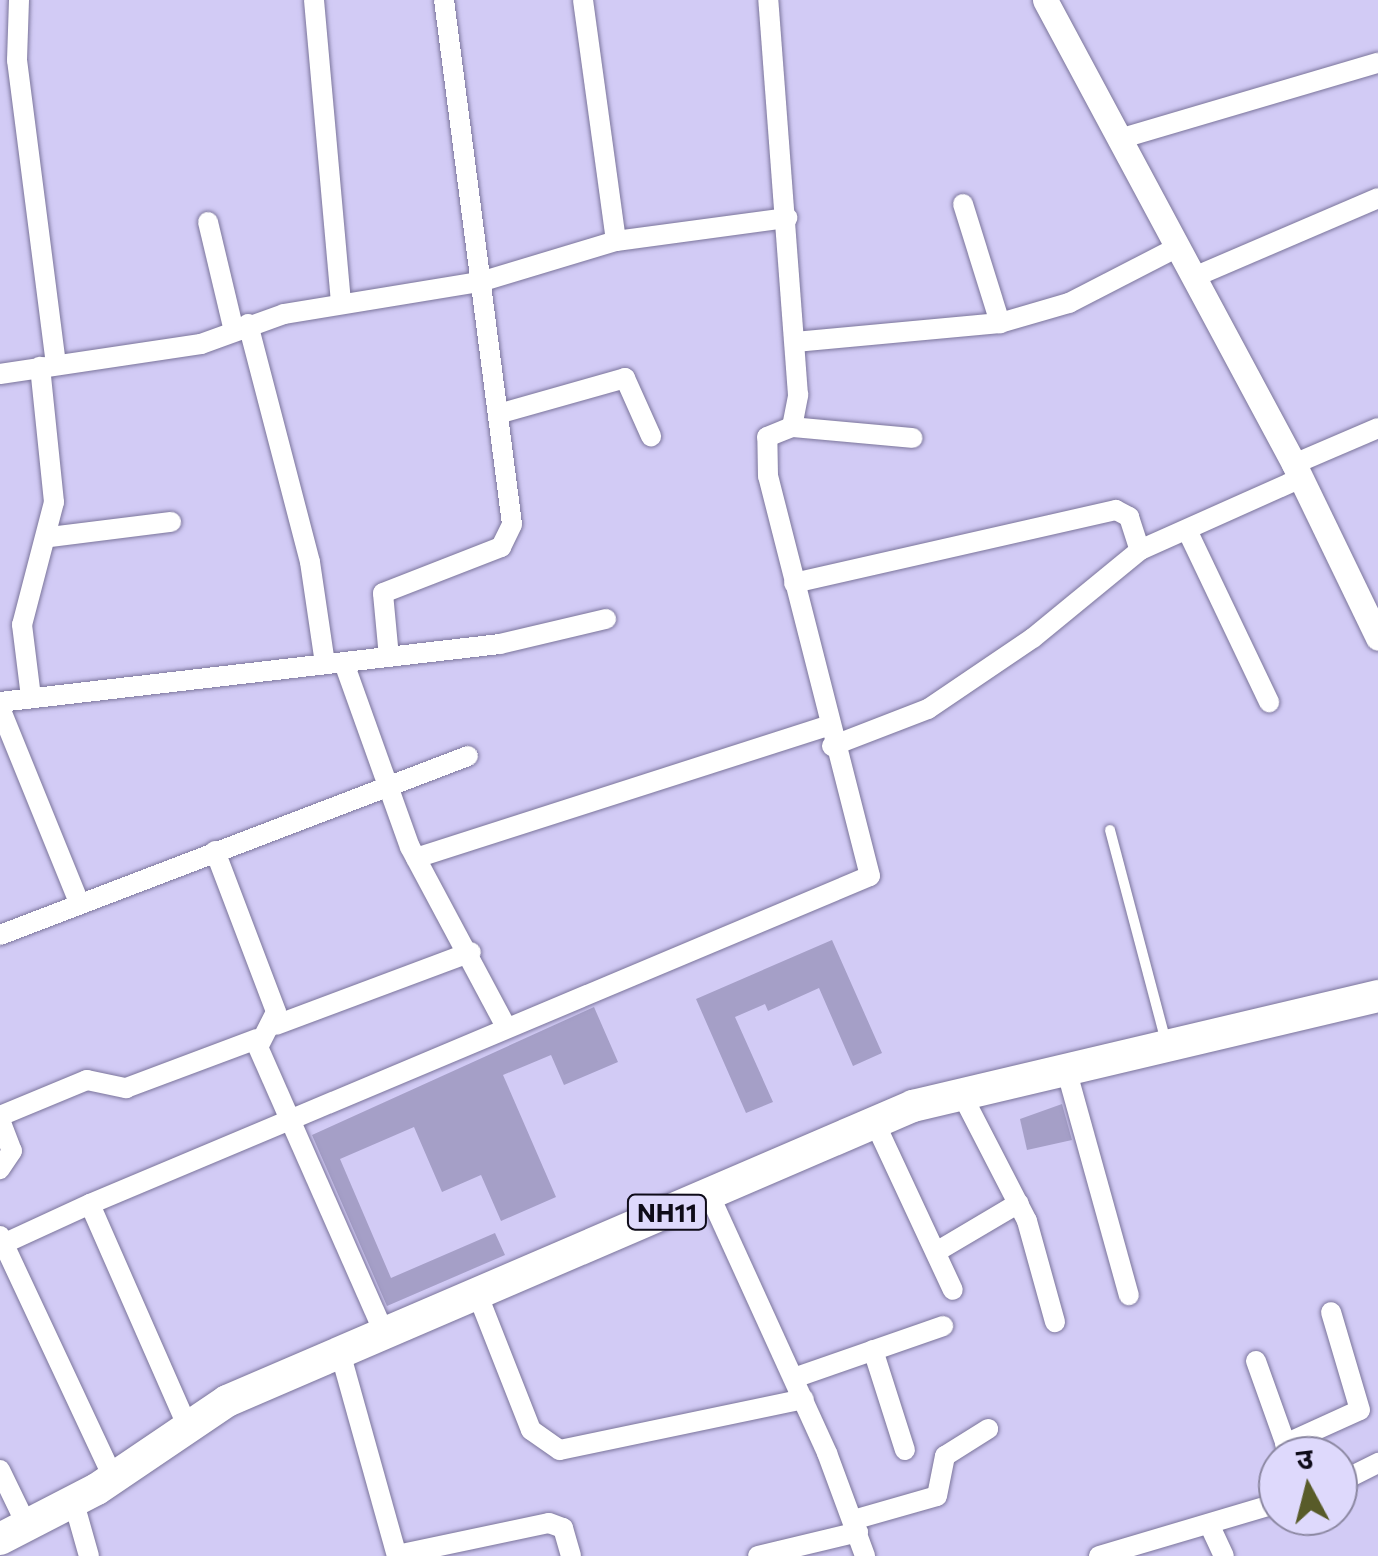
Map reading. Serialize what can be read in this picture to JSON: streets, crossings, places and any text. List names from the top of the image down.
{
  "streets": {
    "highway": ["NH11"]
  },
  "north": "top"
}
